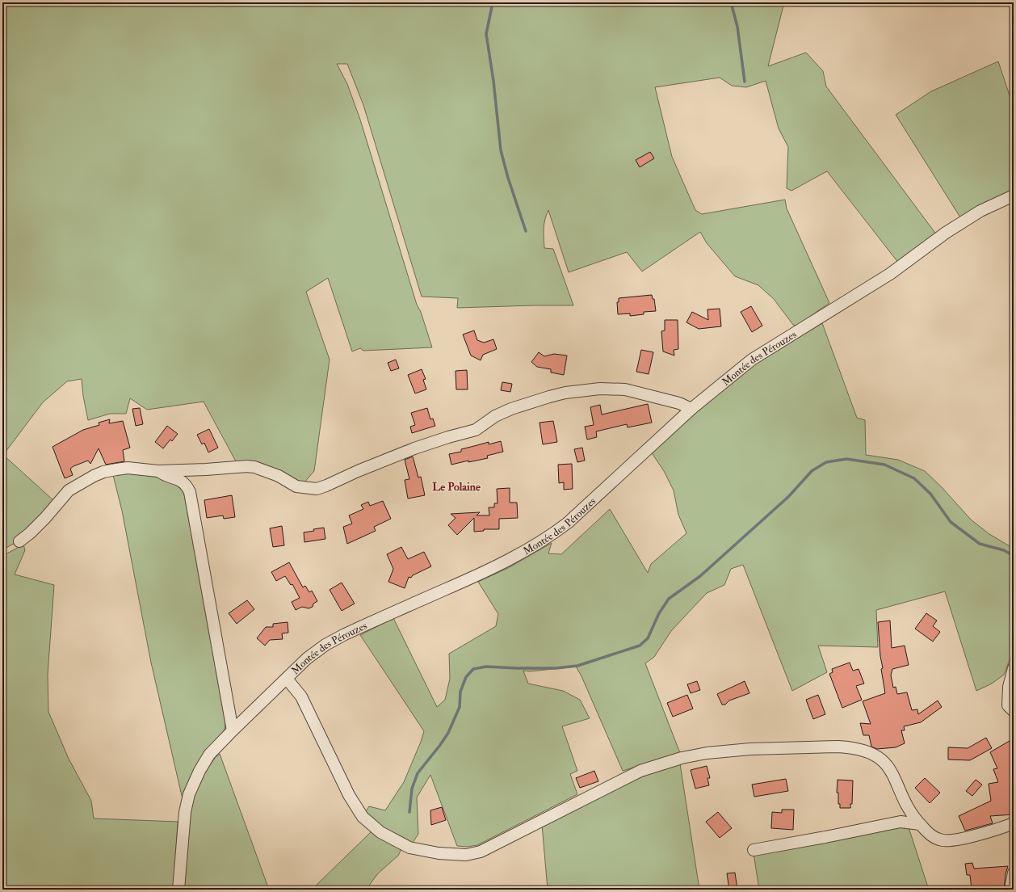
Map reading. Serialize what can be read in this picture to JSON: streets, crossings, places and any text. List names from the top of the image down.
{
  "streets": {
    "street": ["Montée des Pérouzes"]
  },
  "districts": ["Le Polaine"]
}
